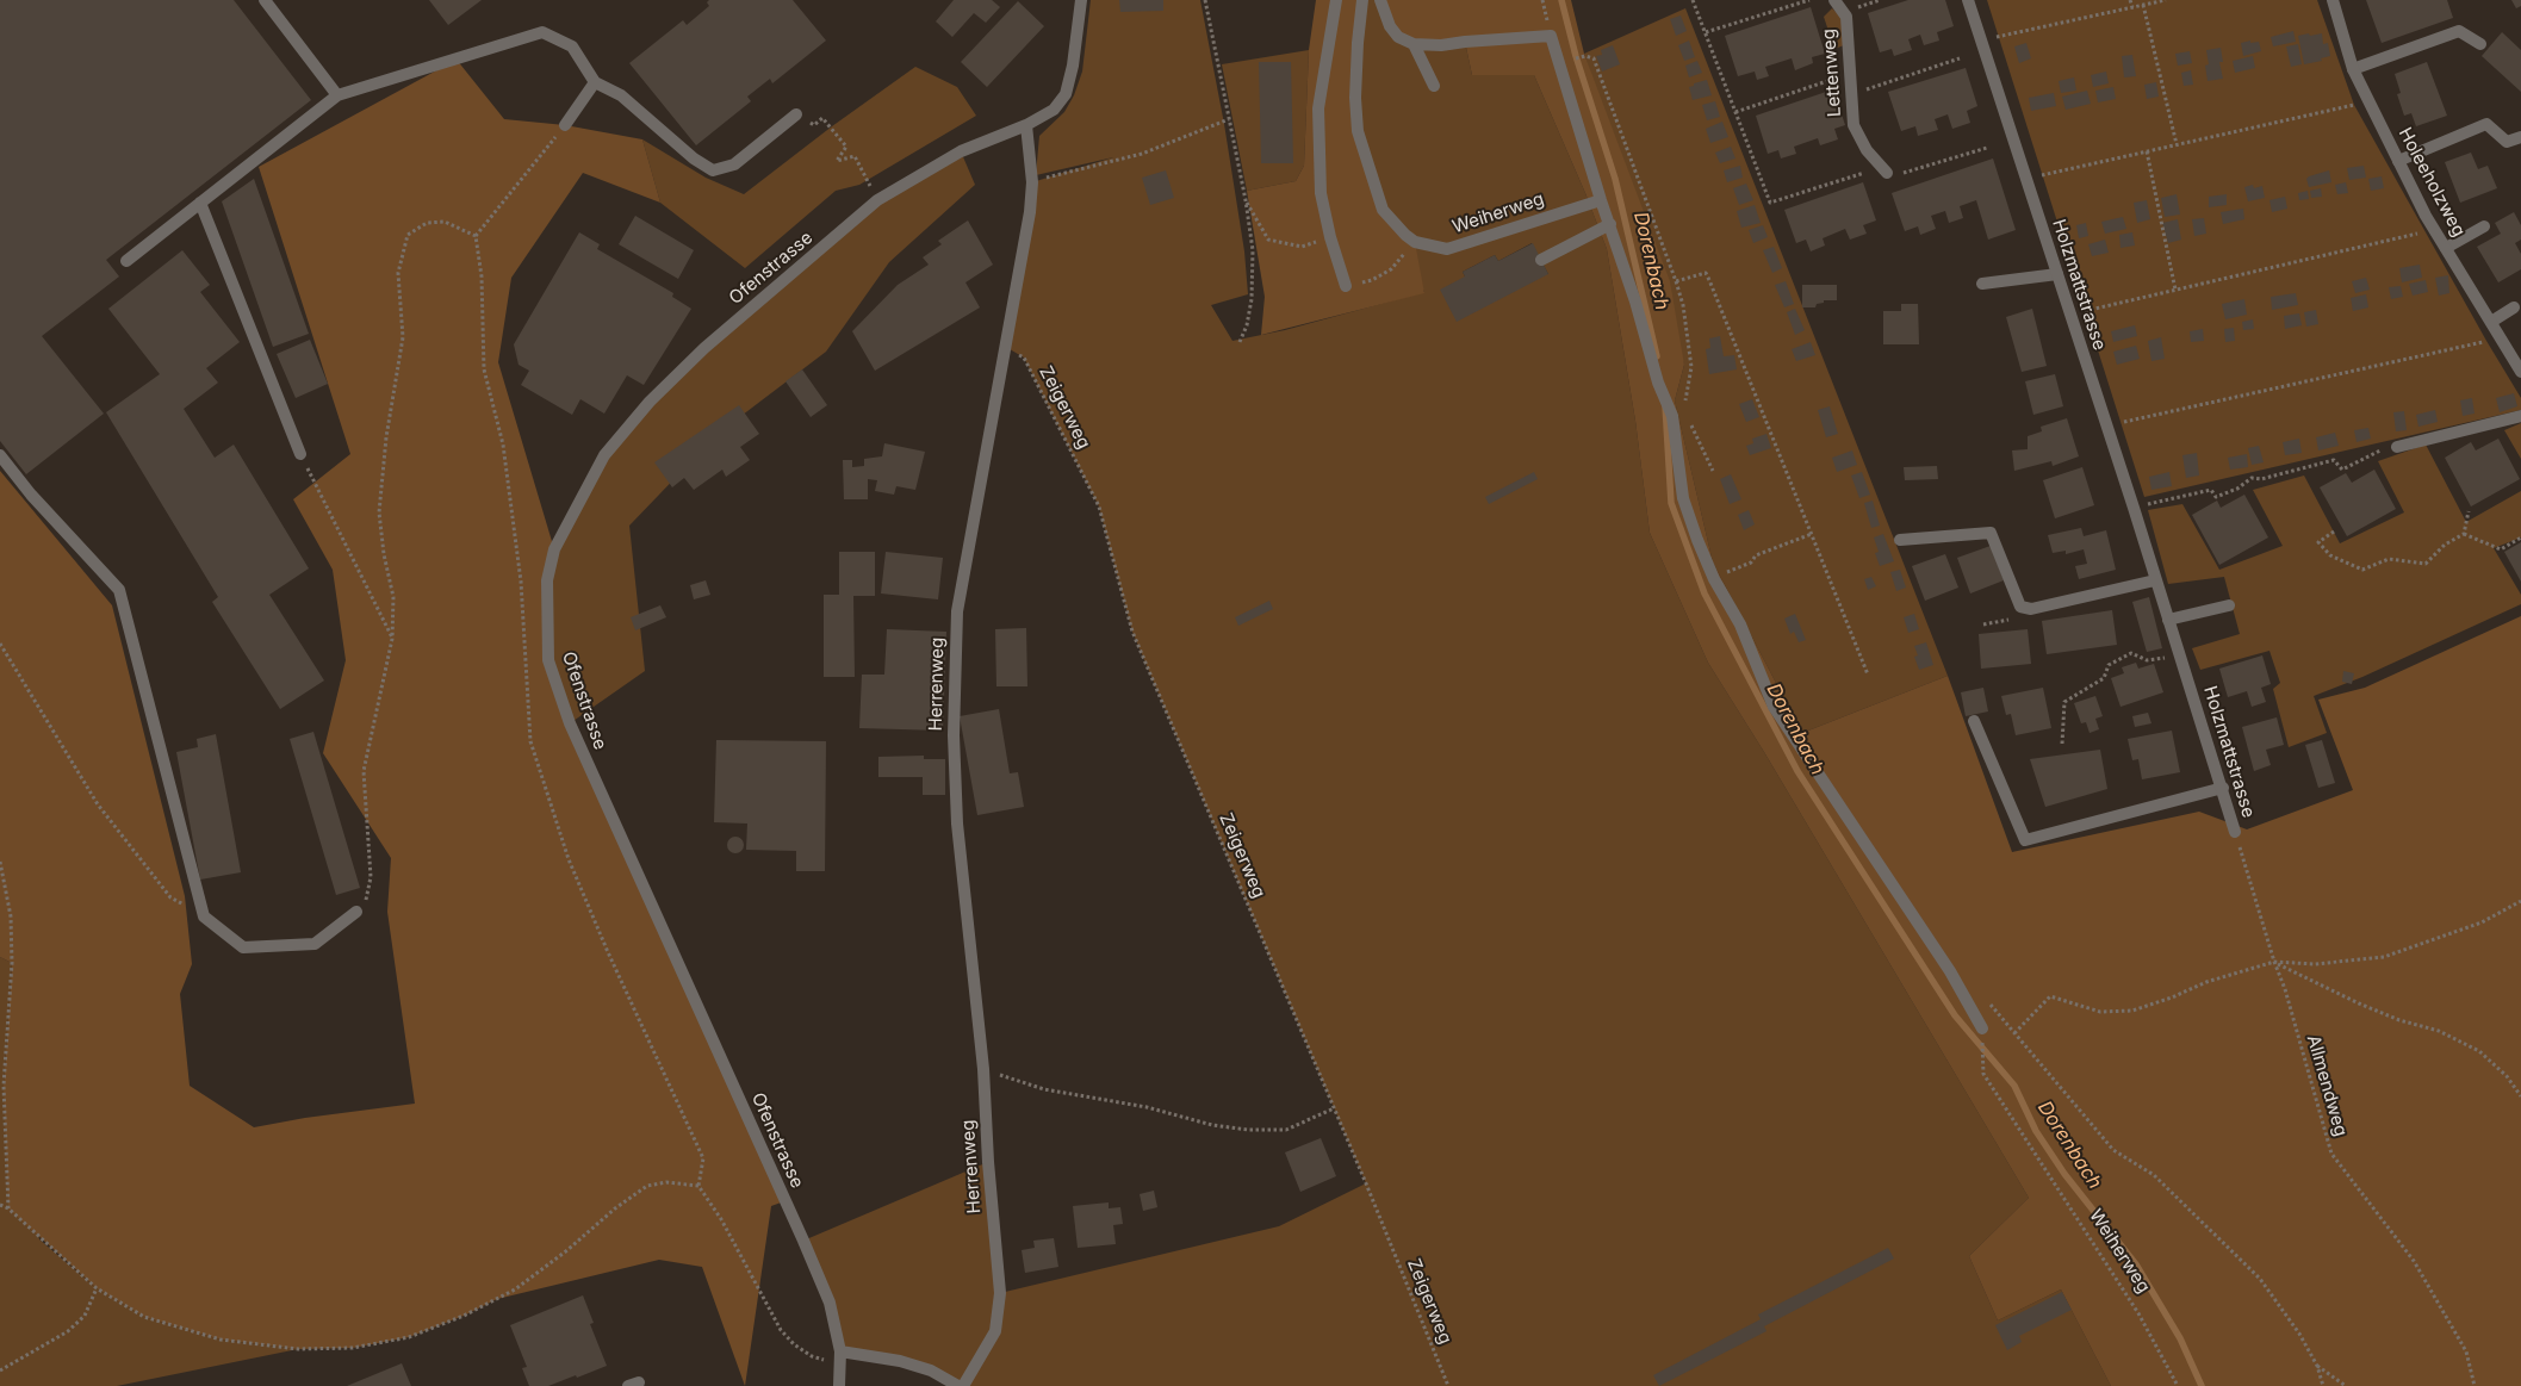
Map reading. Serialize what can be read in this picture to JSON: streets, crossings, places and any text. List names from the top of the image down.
{
  "streets": {
    "street": [
      "Lettenweg",
      "Holeeholzweg",
      "Weiherweg",
      "Ofenstrasse",
      "Holzmattstrasse",
      "Herrenweg"
    ],
    "path": ["Zeigerweg", "Allmendweg"]
  },
  "crossings": [
    ["Ofenstrasse", "Herrenweg"],
    ["Holzmattstrasse", "Allmendweg"],
    ["Zeigerweg", "Herrenweg"]
  ],
  "water": ["Dorenbach"]
}
